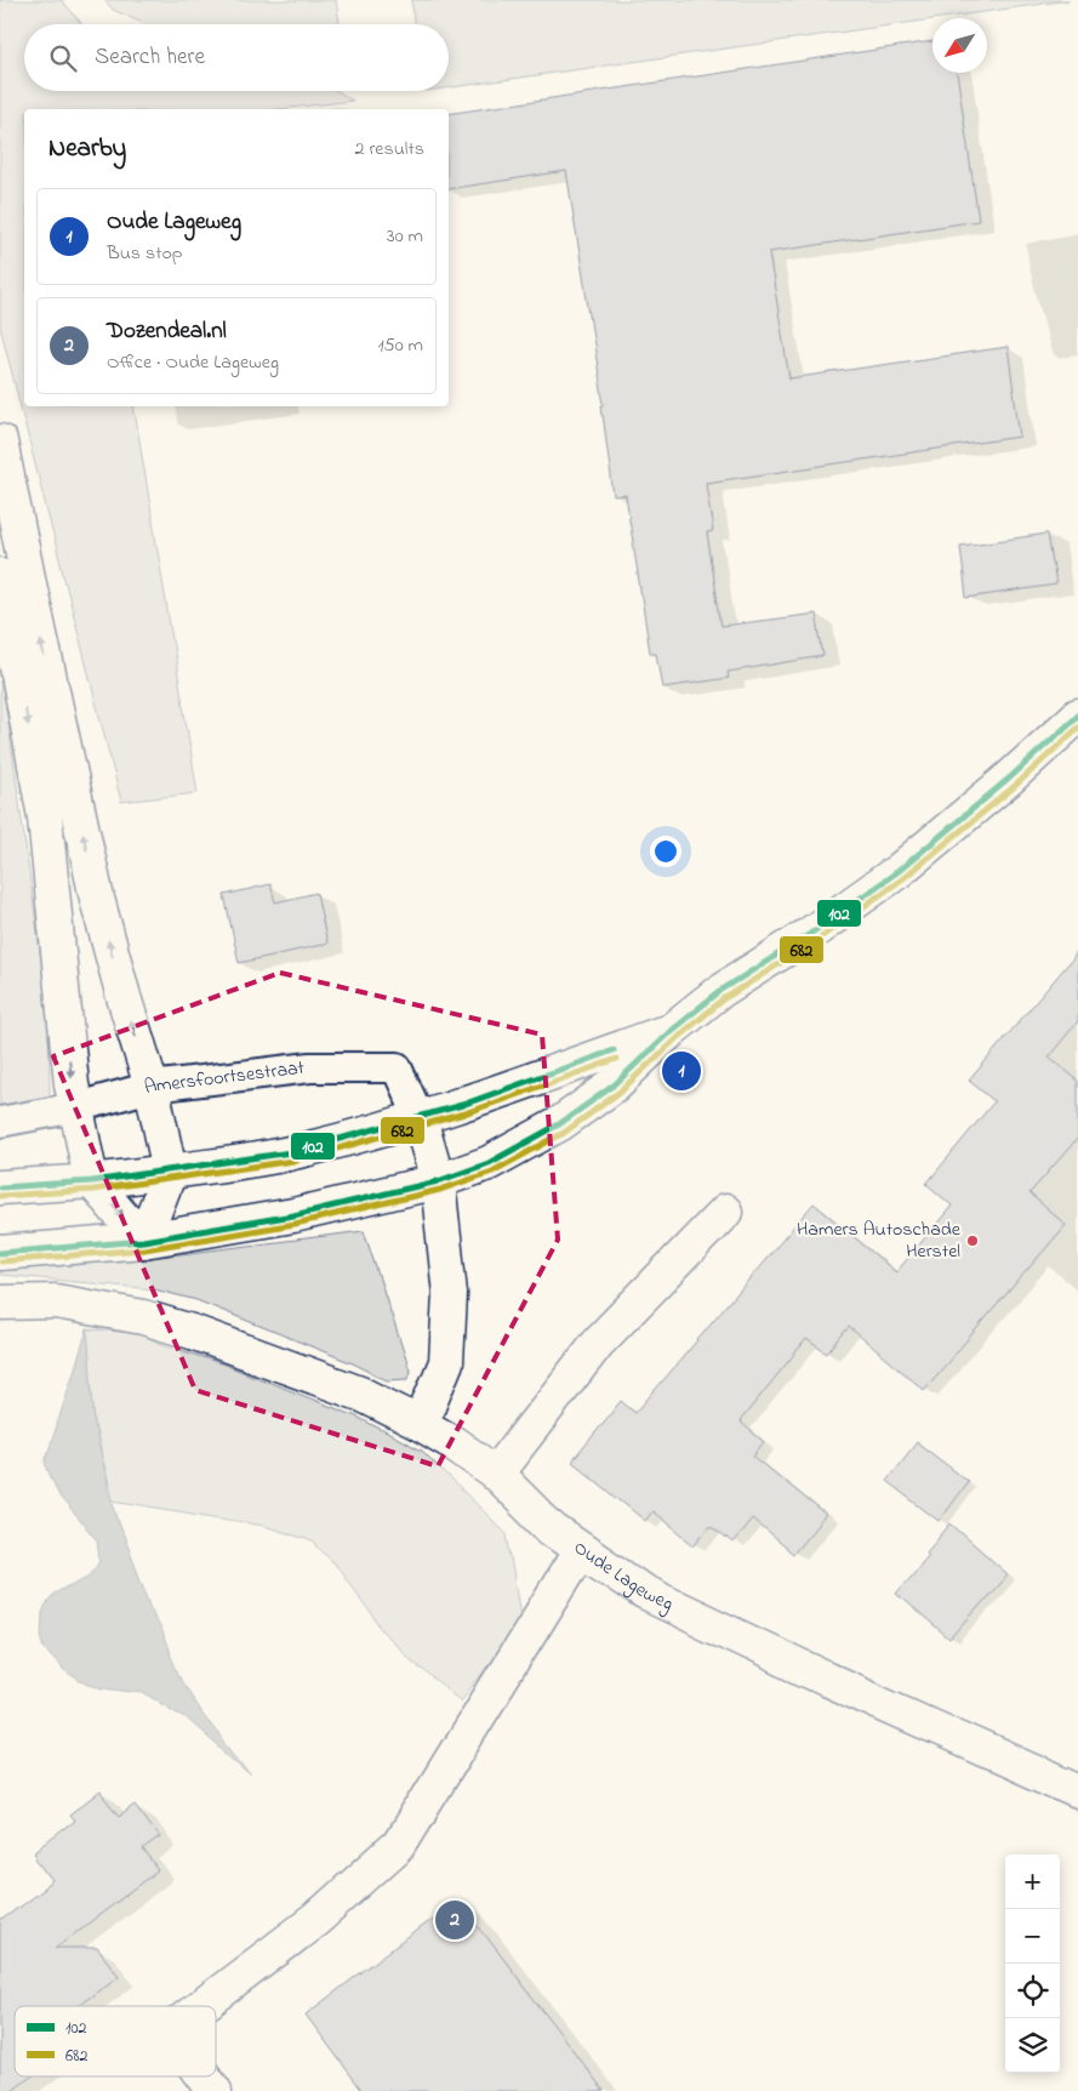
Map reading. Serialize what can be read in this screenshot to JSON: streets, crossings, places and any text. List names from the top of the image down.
{
  "streets": {
    "main road": ["Amersfoortsestraat", "Oude Lageweg"]
  },
  "places": ["Hamers Autoschade Herstel"],
  "lines": ["transit line 102", "transit line 682"],
  "legend": ["102", "682"],
  "north": "bottom left",
  "page": {
    "search": "Search here",
    "heading": ["Nearby", "2 results"],
    "list": [
      {
        "mark": "1",
        "name": "Oude Lageweg",
        "note": "Bus stop",
        "value": "30 m"
      },
      {
        "mark": "2",
        "name": "Dozendeal.nl",
        "note": "Office · Oude Lageweg",
        "value": "150 m"
      }
    ],
    "pins": ["1", "2"],
    "map_buttons": ["+", "−"]
  }
}
